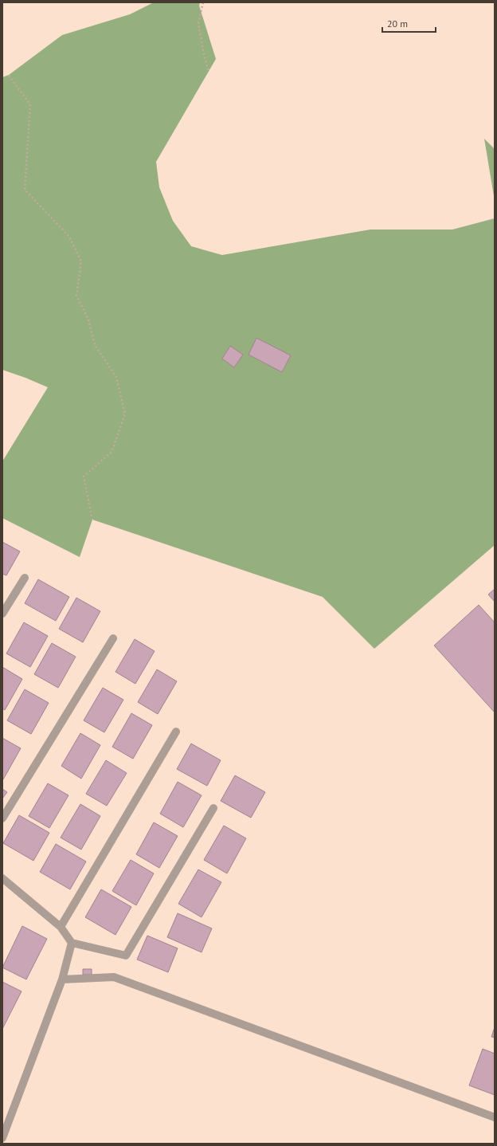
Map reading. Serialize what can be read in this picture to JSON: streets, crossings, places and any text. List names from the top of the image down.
{
  "scale_bar": "20 m"
}
